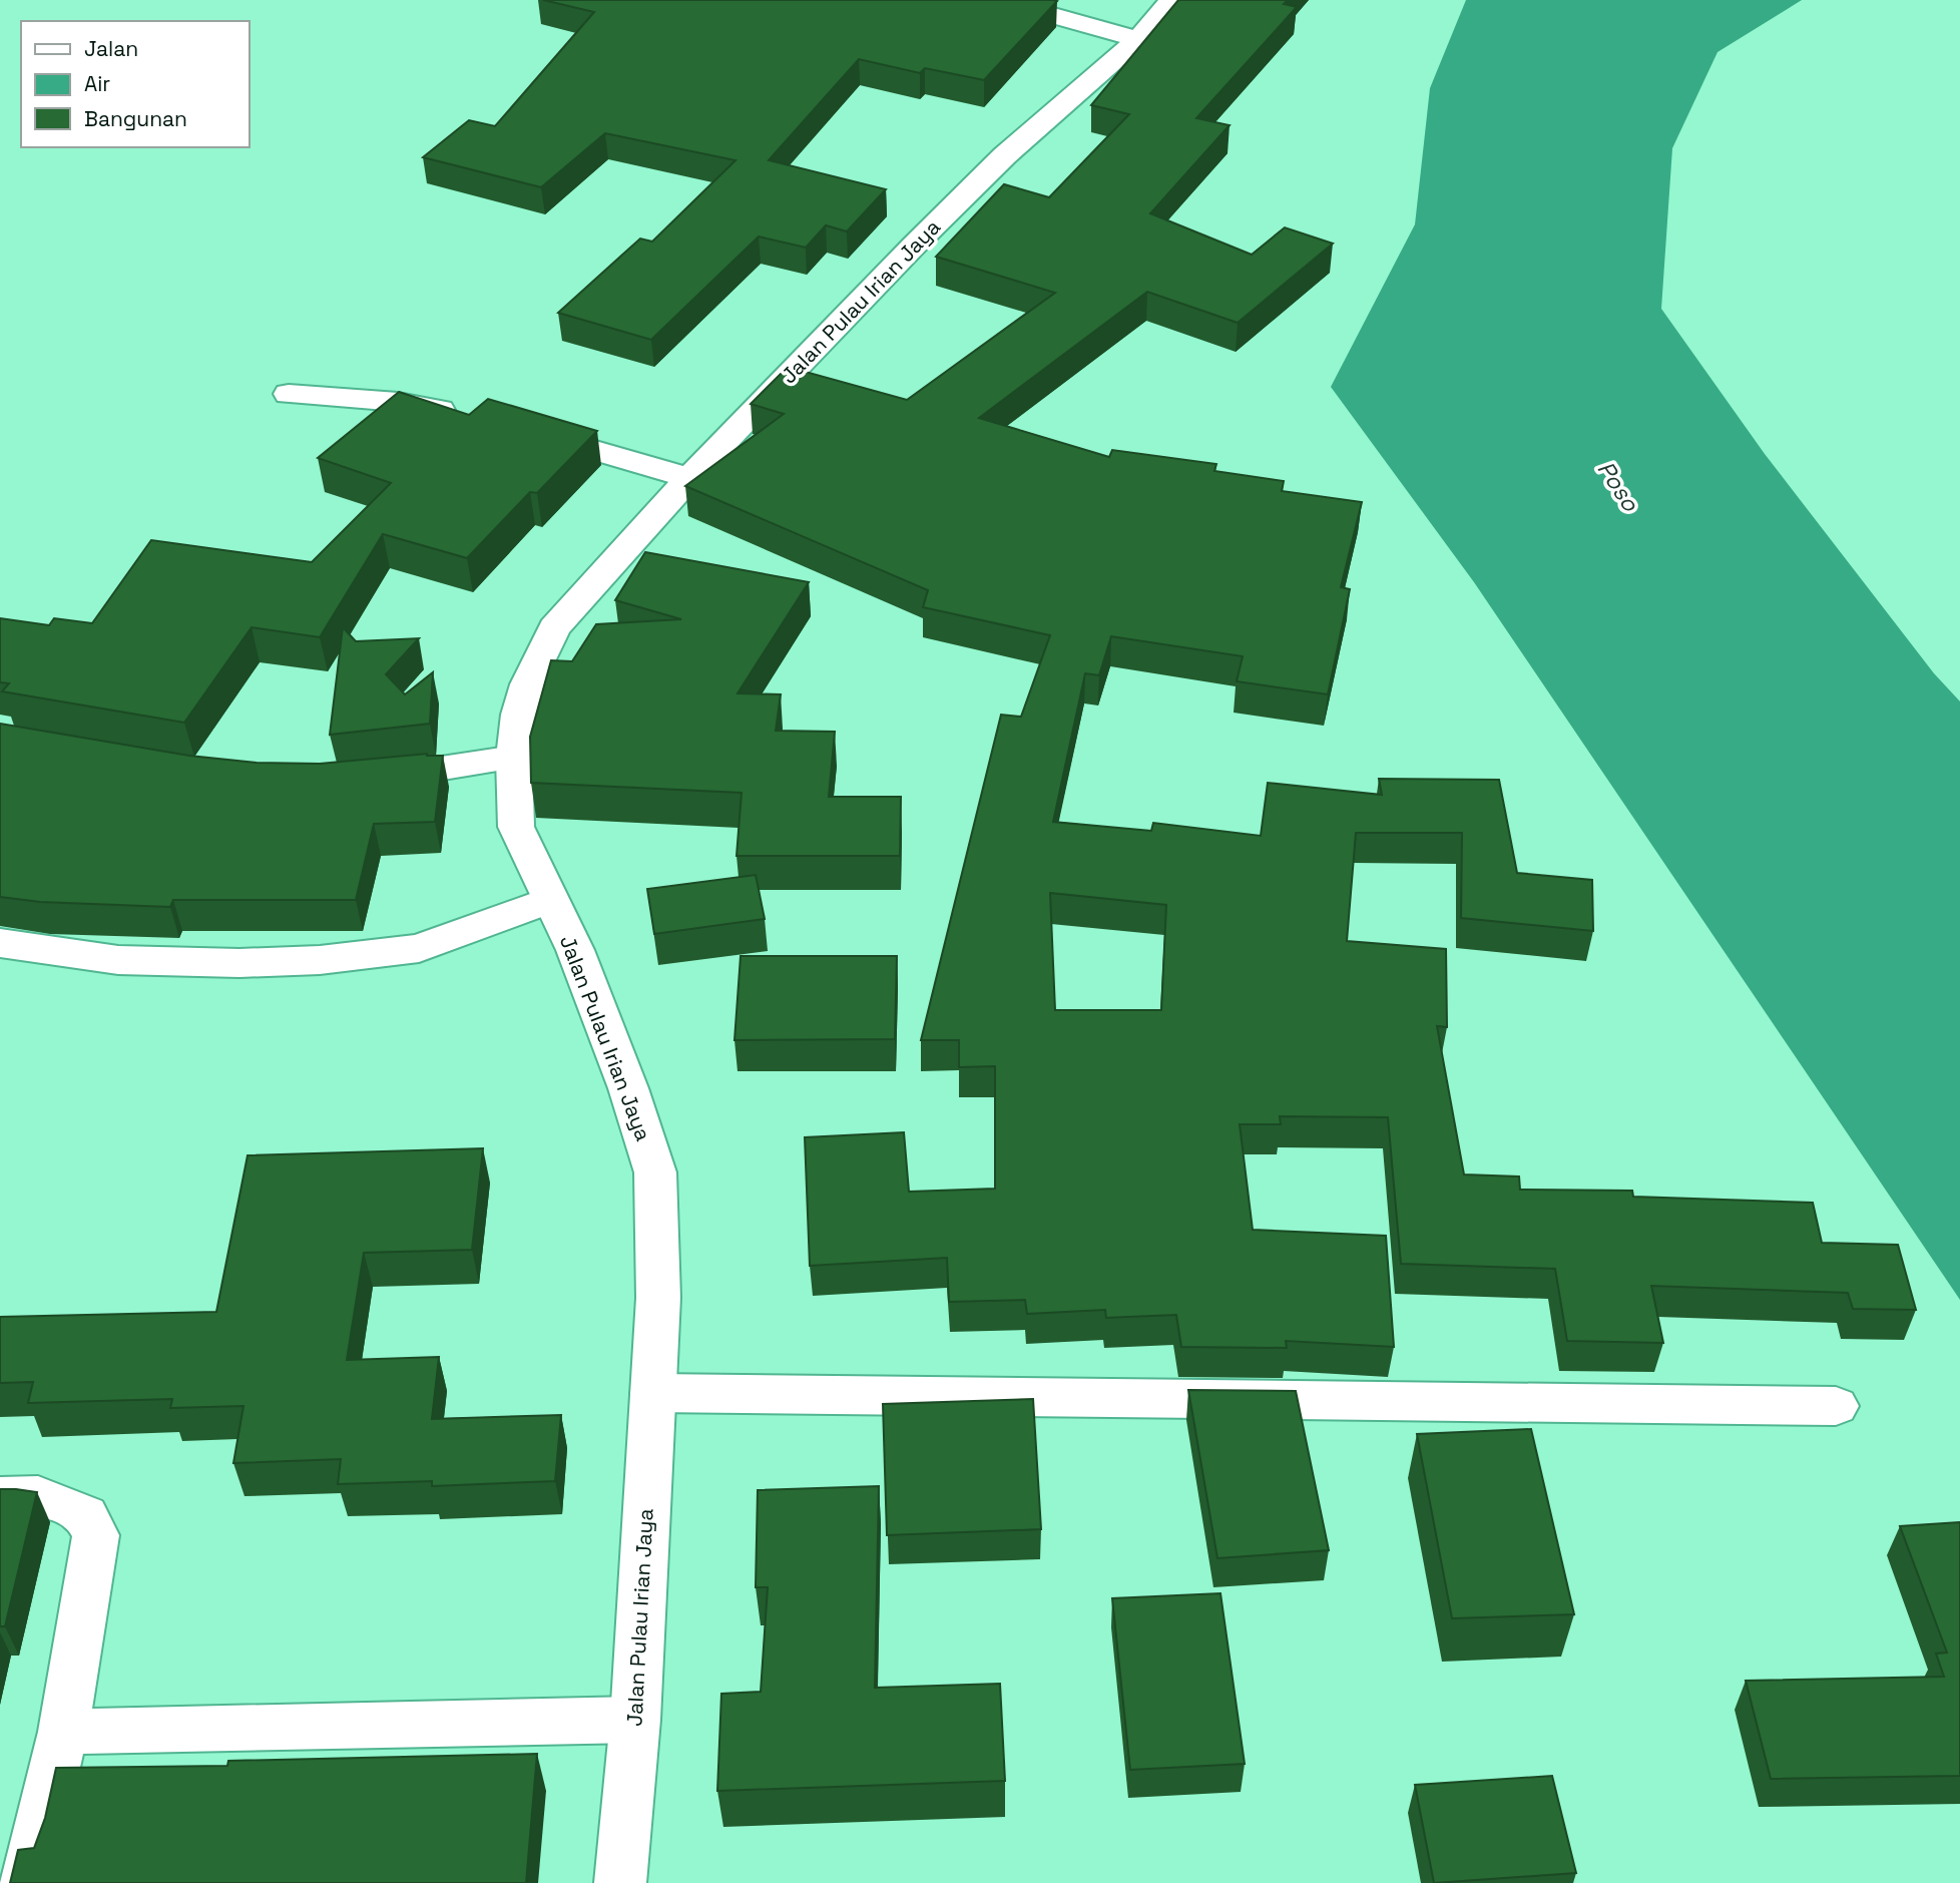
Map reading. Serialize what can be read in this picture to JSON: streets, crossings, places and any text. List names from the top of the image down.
{
  "streets": {
    "street": ["Jalan Pulau Irian Jaya"]
  },
  "water": ["Poso"],
  "legend": ["Jalan", "Air", "Bangunan"]
}
